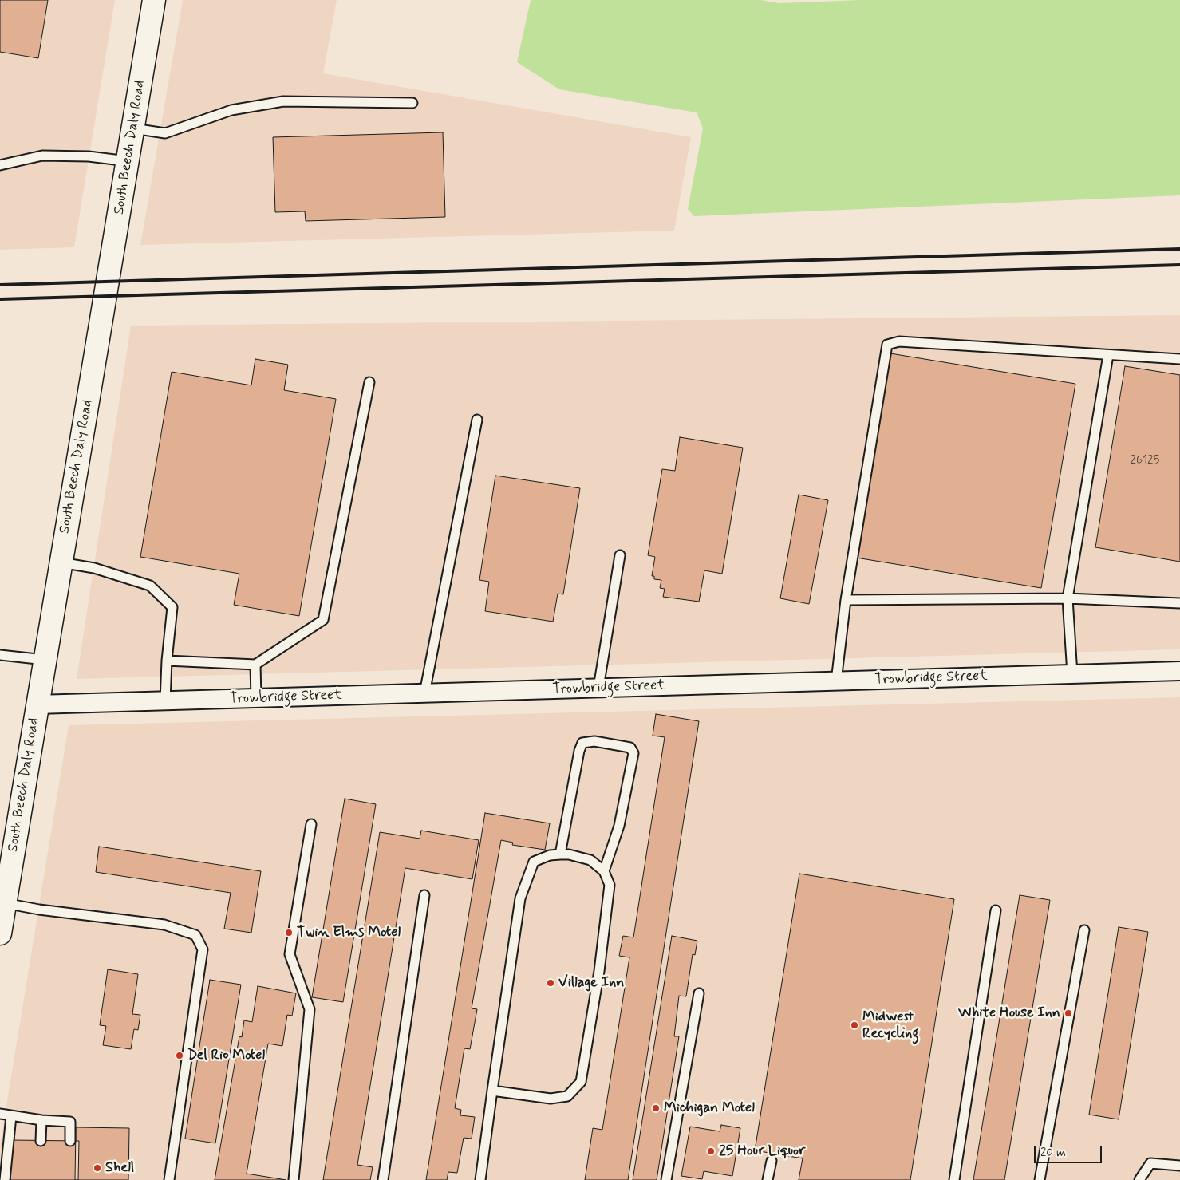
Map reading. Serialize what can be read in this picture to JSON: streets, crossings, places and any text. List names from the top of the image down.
{
  "streets": {
    "main road": ["South Beech Daly Road"],
    "street": ["Trowbridge Street"]
  },
  "crossings": [
    ["South Beech Daly Road", "Trowbridge Street"]
  ],
  "places": [
    "Twin Elms Motel",
    "Village Inn",
    "White House Inn",
    "Midwest Recycling",
    "Del Rio Motel",
    "Michigan Motel",
    "25 Hour Liquor",
    "Shell"
  ],
  "house_numbers": ["26125"],
  "scale_bar": "20 m"
}
